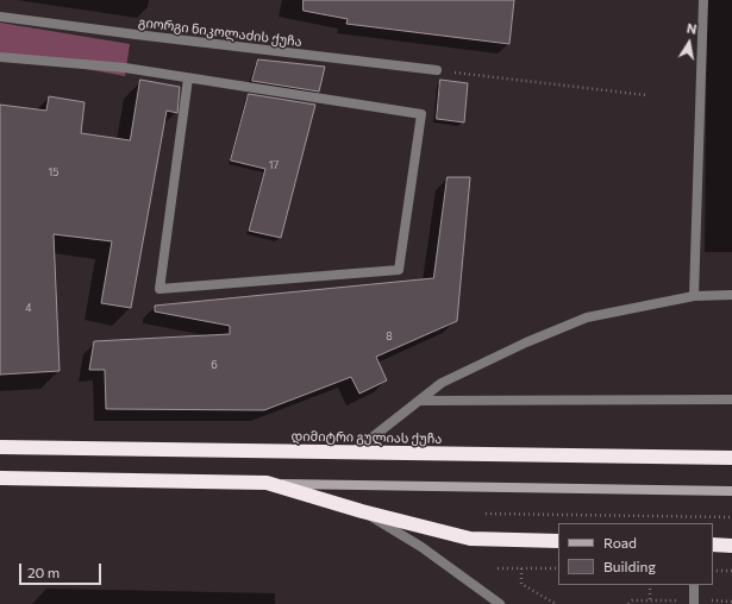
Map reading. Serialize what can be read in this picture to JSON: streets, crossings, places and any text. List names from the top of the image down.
{
  "streets": {
    "highway": ["დიმიტრი გულიას ქუჩა"],
    "street": ["გიორგი ნიკოლაძის ქუჩა"]
  },
  "house_numbers": [
    "17",
    "15",
    "4",
    "8",
    "6"
  ],
  "legend": ["Road", "Building"],
  "scale_bar": "20 m",
  "north": "top"
}
